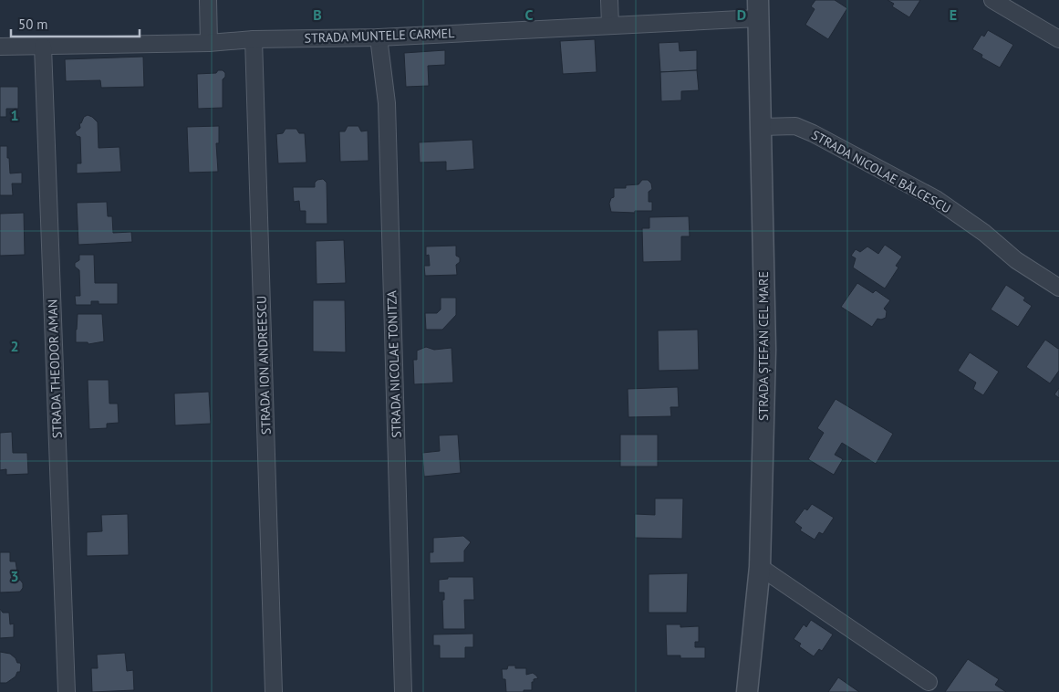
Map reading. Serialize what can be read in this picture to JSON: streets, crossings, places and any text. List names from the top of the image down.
{
  "streets": {
    "street": [
      "STRADA MUNTELE CARMEL",
      "STRADA NICOLAE BĂLCESCU",
      "STRADA ȘTEFAN CEL MARE",
      "STRADA NICOLAE TONITZA",
      "STRADA ION ANDREESCU",
      "STRADA THEODOR AMAN"
    ]
  },
  "crossings": [
    ["STRADA MUNTELE CARMEL", "STRADA ȘTEFAN CEL MARE"],
    ["STRADA MUNTELE CARMEL", "STRADA NICOLAE TONITZA"],
    ["STRADA MUNTELE CARMEL", "STRADA ION ANDREESCU"],
    ["STRADA MUNTELE CARMEL", "STRADA THEODOR AMAN"],
    ["STRADA NICOLAE BĂLCESCU", "STRADA ȘTEFAN CEL MARE"]
  ],
  "scale_bar": "50 m",
  "grid": {
    "columns": [
      "B",
      "C",
      "D",
      "E"
    ],
    "rows": ["1", "2", "3"]
  }
}
